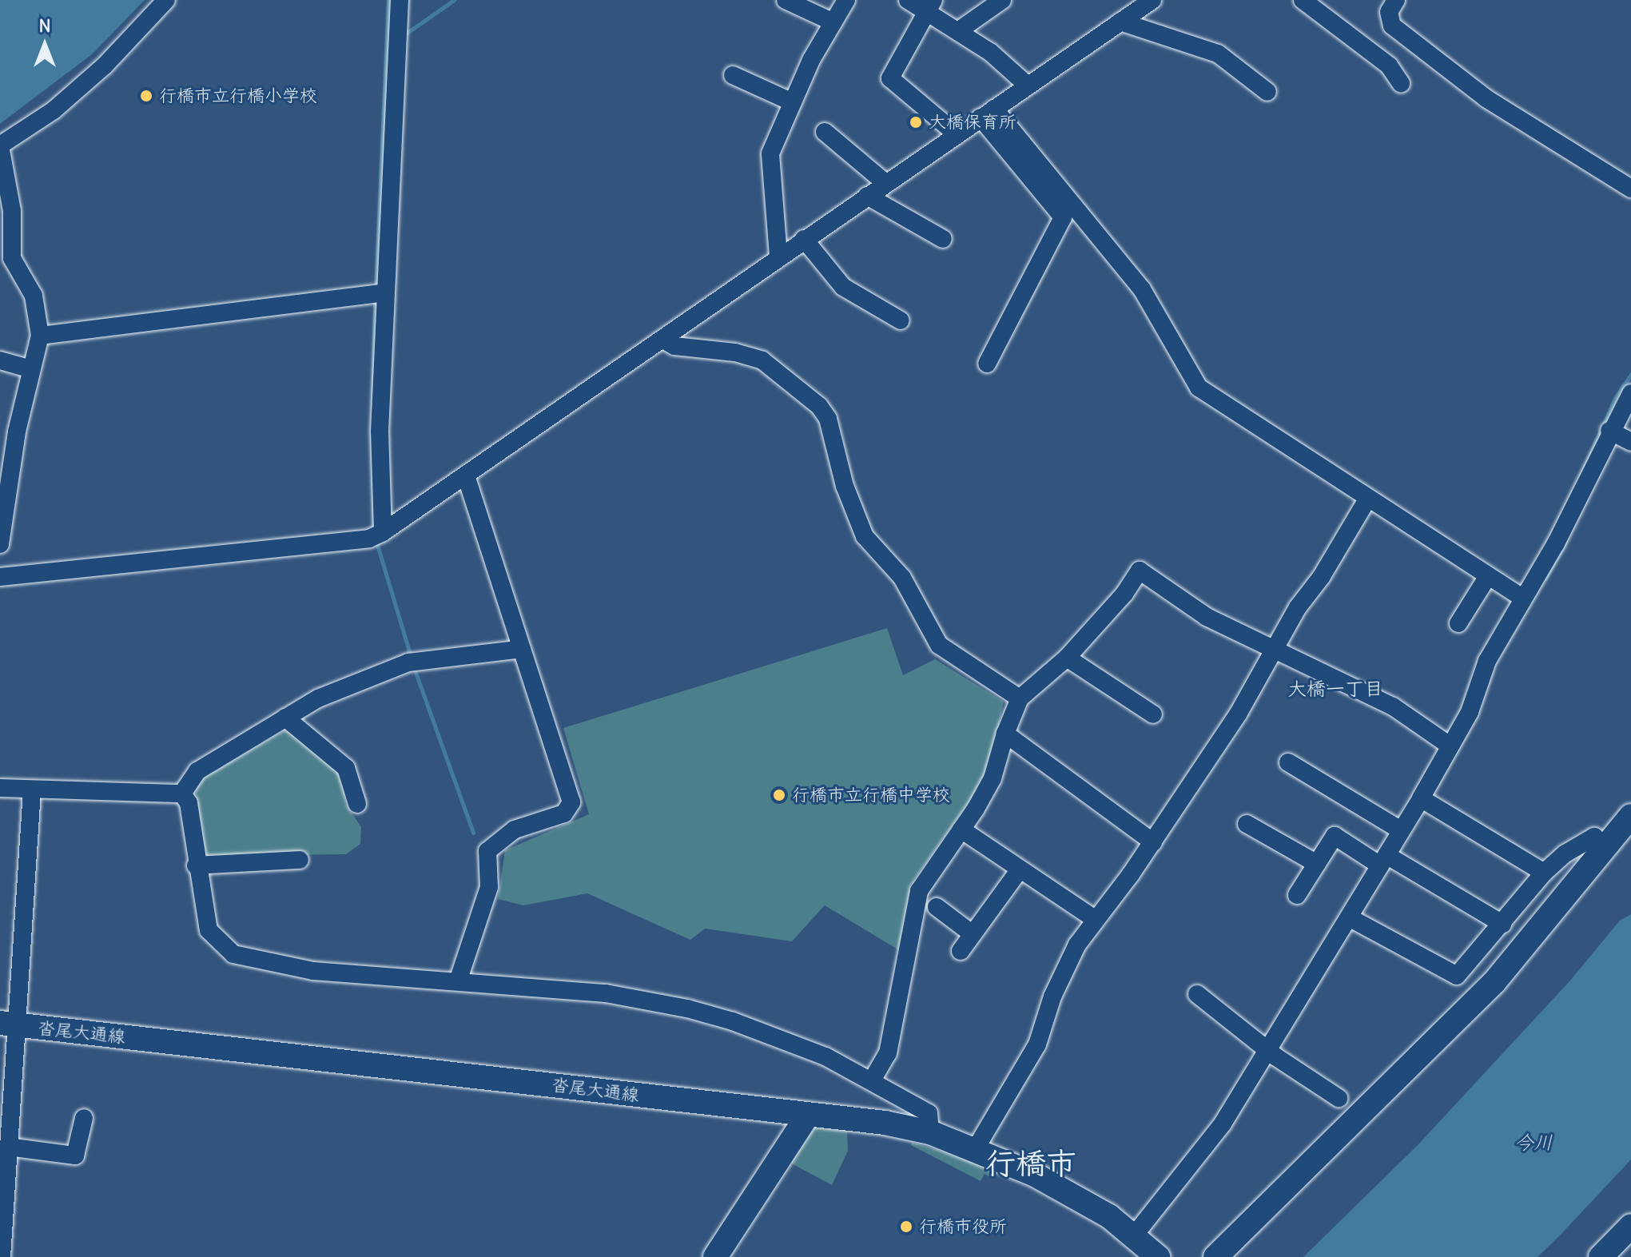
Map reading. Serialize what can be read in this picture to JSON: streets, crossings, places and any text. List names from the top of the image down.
{
  "streets": {
    "main road": ["沓尾大通線"]
  },
  "districts": ["大橋一丁目", "行橋市"],
  "water": ["今川"],
  "places": [
    "行橋市立行橋小学校",
    "大橋保育所",
    "行橋市立行橋中学校",
    "行橋市役所"
  ],
  "north": "top"
}
